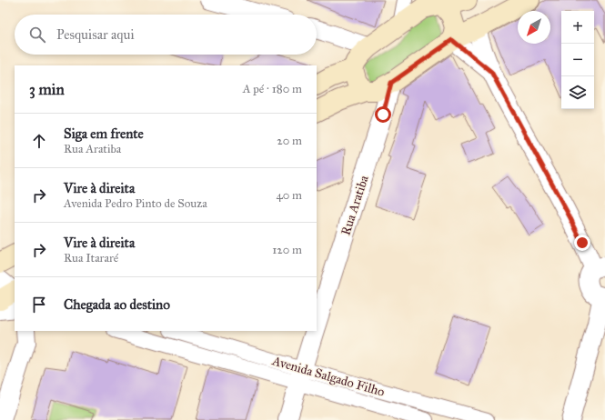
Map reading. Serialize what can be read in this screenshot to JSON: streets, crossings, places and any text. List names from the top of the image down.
{
  "streets": {
    "street": ["Rua Aratiba", "Avenida Salgado Filho"]
  },
  "north": "bottom left",
  "page": {
    "map_buttons": ["+", "−"],
    "search": "Pesquisar aqui",
    "heading": ["3 min", "A pé · 180 m"],
    "list": [
      ["Siga em frente", "Rua Aratiba", "20 m"],
      ["Vire à direita", "Avenida Pedro Pinto de Souza", "40 m"],
      ["Vire à direita", "Rua Itararé", "120 m"],
      "Chegada ao destino"
    ]
  }
}
